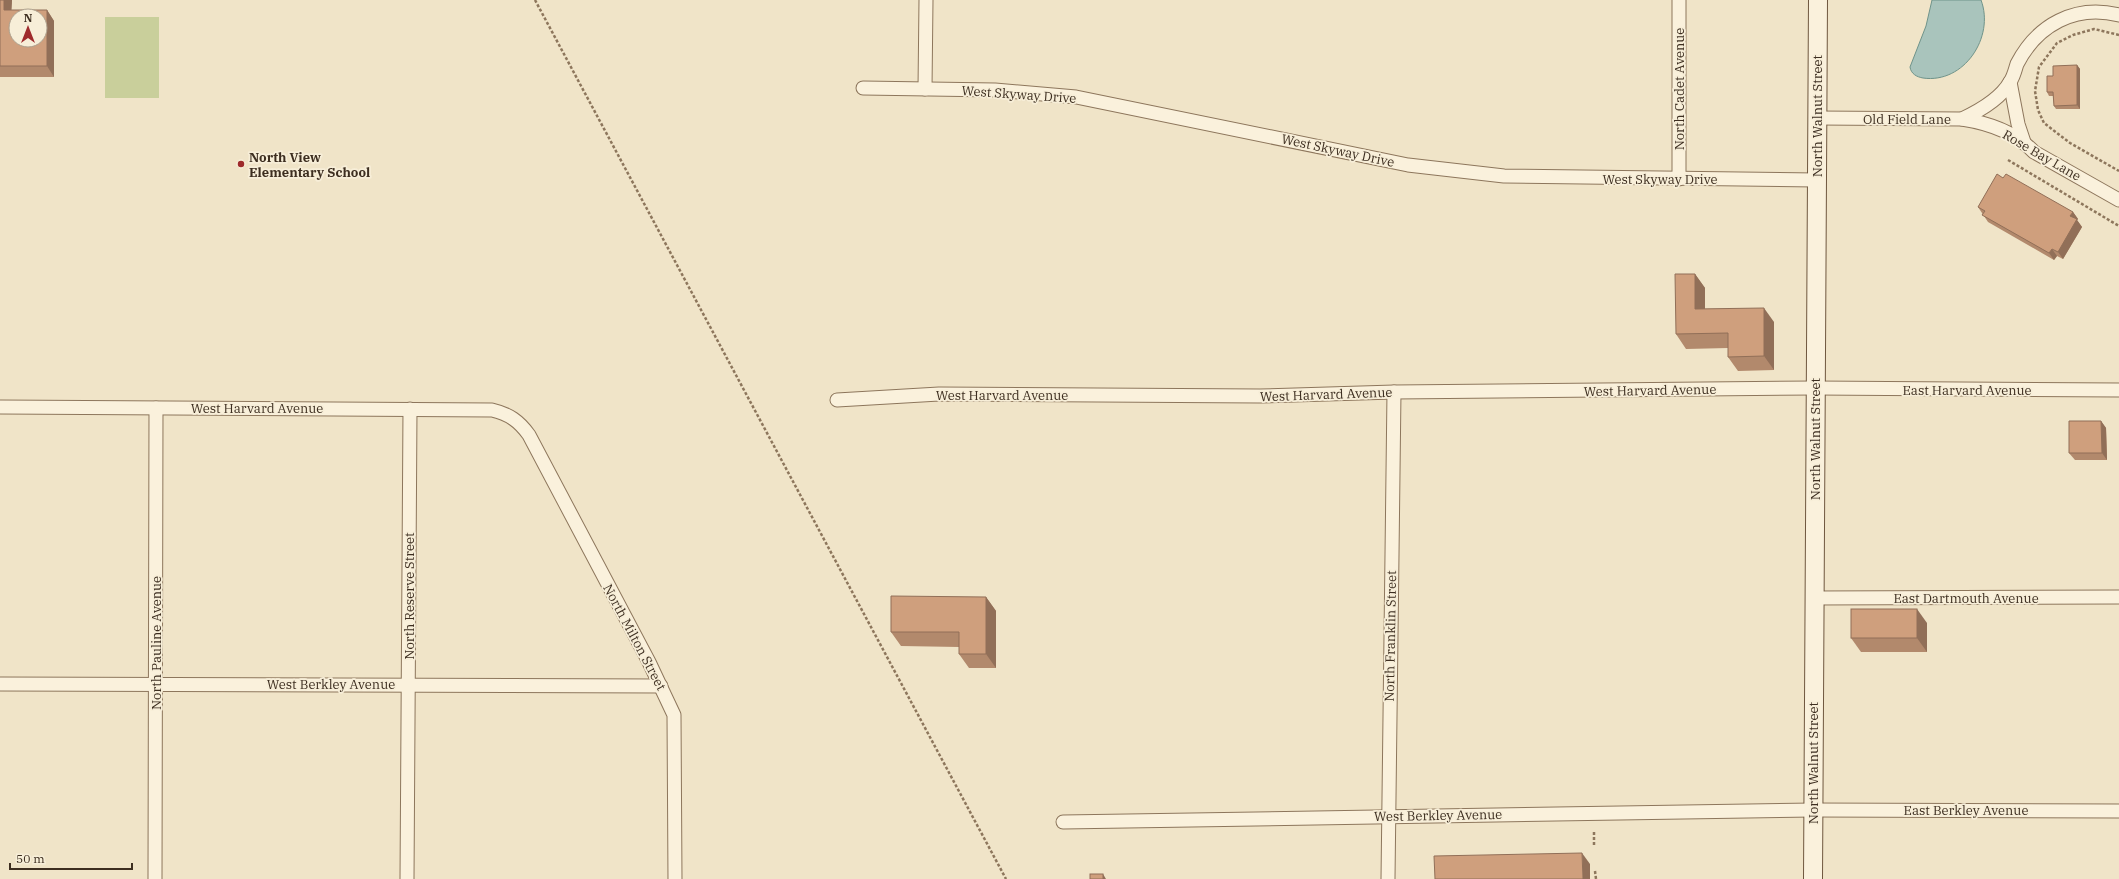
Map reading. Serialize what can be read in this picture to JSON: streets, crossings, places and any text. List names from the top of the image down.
{
  "streets": {
    "main road": ["North Walnut Street"],
    "street": [
      "North Cadet Avenue",
      "West Skyway Drive",
      "Old Field Lane",
      "Rose Bay Lane",
      "West Harvard Avenue",
      "East Harvard Avenue",
      "North Reserve Street",
      "East Dartmouth Avenue",
      "North Franklin Street",
      "North Milton Street",
      "North Pauline Avenue",
      "West Berkley Avenue",
      "East Berkley Avenue"
    ]
  },
  "crossings": [
    ["North Cadet Avenue", "West Skyway Drive"],
    ["West Skyway Drive", "North Walnut Street"],
    ["North Walnut Street", "Old Field Lane"],
    ["North Walnut Street", "West Harvard Avenue"],
    ["North Walnut Street", "East Harvard Avenue"],
    ["North Walnut Street", "East Dartmouth Avenue"],
    ["North Walnut Street", "West Berkley Avenue"],
    ["North Walnut Street", "East Berkley Avenue"],
    ["Old Field Lane", "Rose Bay Lane"],
    ["West Harvard Avenue", "East Harvard Avenue"],
    ["West Harvard Avenue", "North Reserve Street"],
    ["West Harvard Avenue", "North Franklin Street"],
    ["West Harvard Avenue", "North Milton Street"],
    ["West Harvard Avenue", "North Pauline Avenue"],
    ["North Reserve Street", "West Berkley Avenue"],
    ["North Franklin Street", "West Berkley Avenue"],
    ["North Milton Street", "West Berkley Avenue"],
    ["North Pauline Avenue", "West Berkley Avenue"],
    ["West Berkley Avenue", "East Berkley Avenue"]
  ],
  "places": ["North View Elementary School"],
  "scale_bar": "50 m",
  "north": "top"
}
